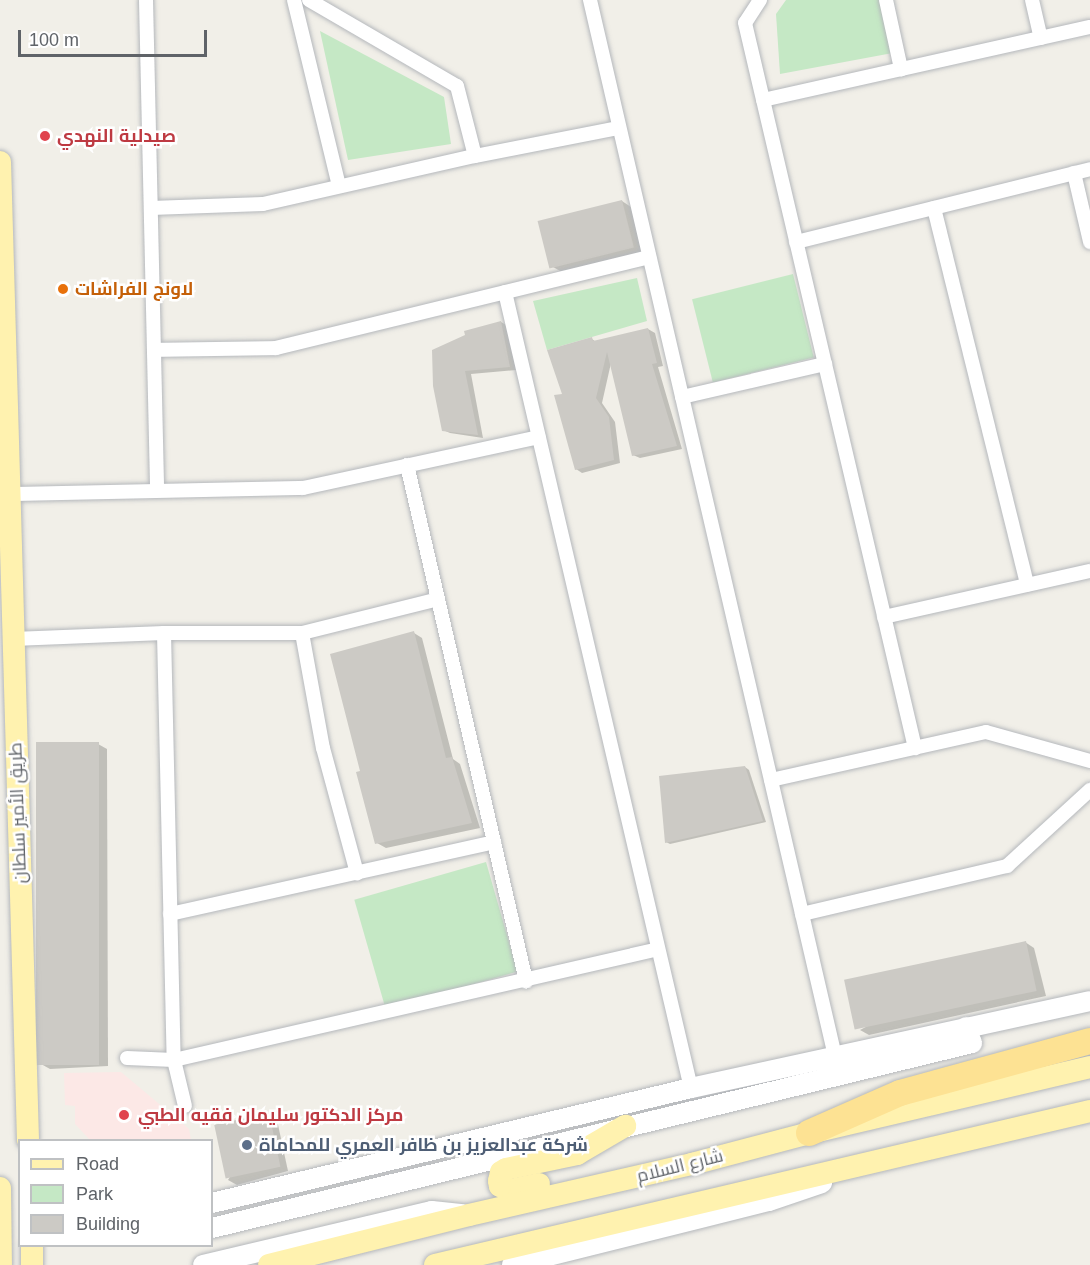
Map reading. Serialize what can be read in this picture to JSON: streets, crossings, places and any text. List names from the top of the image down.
{
  "streets": {
    "main road": ["طريق الأمير سلطان", "شارع السلام"]
  },
  "places": [
    "صيدلية النهدي",
    "لاونج الفراشات",
    "مركز الدكتور سليمان فقيه الطبي",
    "شركة عبدالعزيز بن ظافر العمري للمحاماة"
  ],
  "legend": ["Road", "Park", "Building"],
  "scale_bar": "100 m"
}
